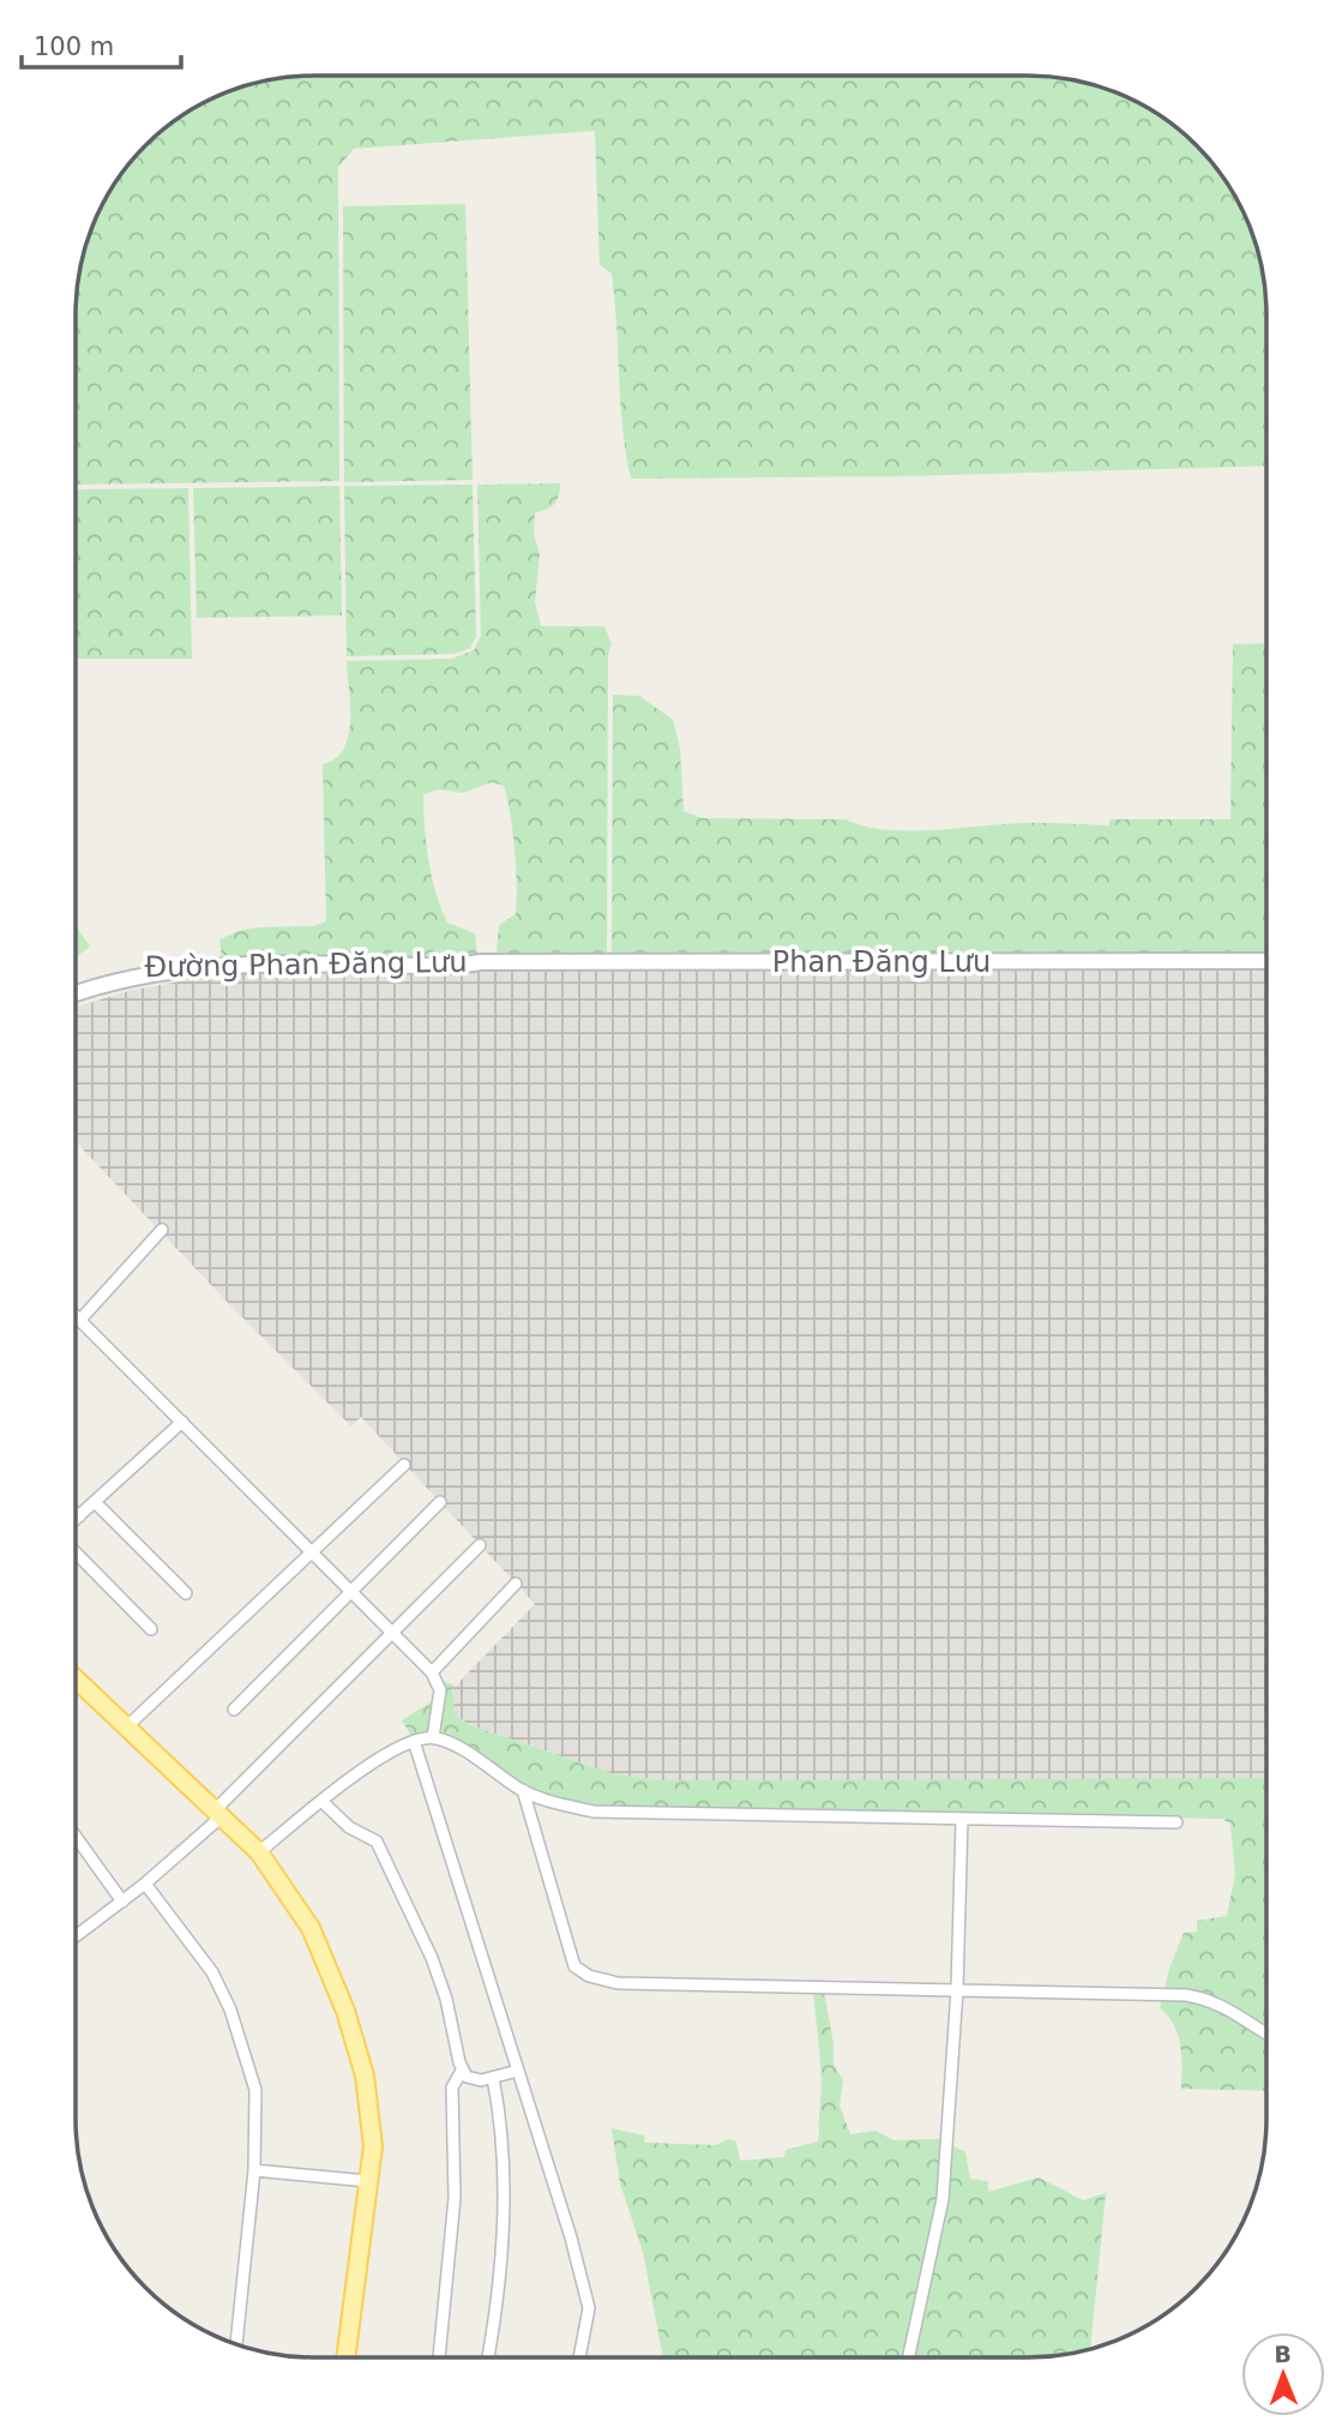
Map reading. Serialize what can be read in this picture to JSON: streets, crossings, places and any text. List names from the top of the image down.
{
  "streets": {
    "street": ["Phan Đăng Lưu", "Đường Phan Đăng Lưu"]
  },
  "crossings": [
    ["Phan Đăng Lưu", "Đường Phan Đăng Lưu"]
  ],
  "scale_bar": "100 m",
  "north": "top"
}
